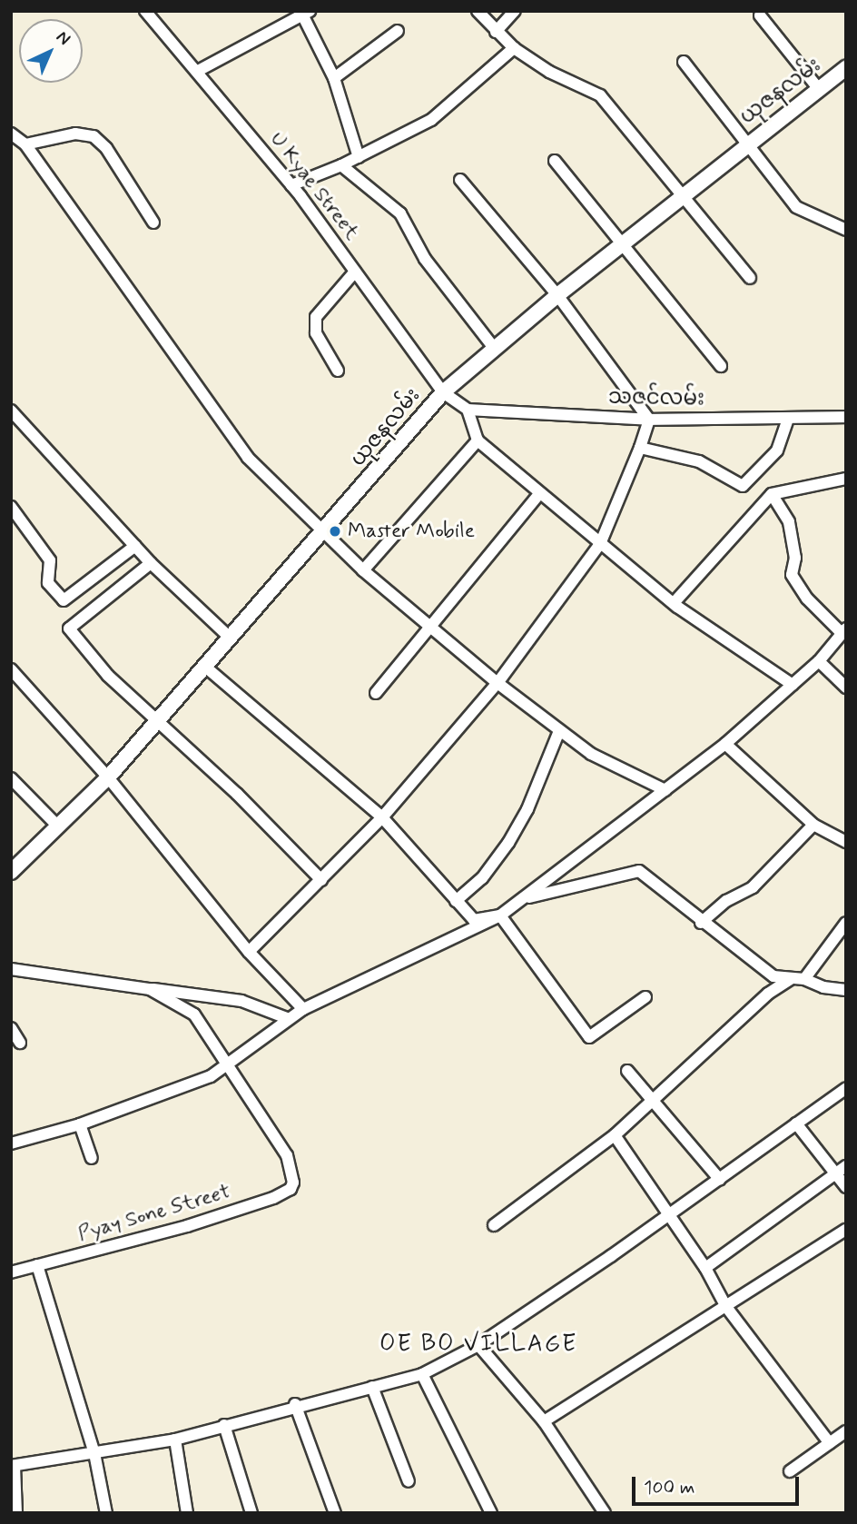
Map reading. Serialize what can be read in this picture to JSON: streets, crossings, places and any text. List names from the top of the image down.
{
  "streets": {
    "street": [
      "ယုဇနလမ်း",
      "U Kyae Street",
      "သဇင်လမ်း",
      "Pyay Sone Street"
    ]
  },
  "crossings": [
    ["ယုဇနလမ်း", "U Kyae Street"],
    ["U Kyae Street", "သဇင်လမ်း"]
  ],
  "districts": ["OE BO VILLAGE"],
  "places": ["Master Mobile"],
  "scale_bar": "100 m",
  "north": "top right"
}
